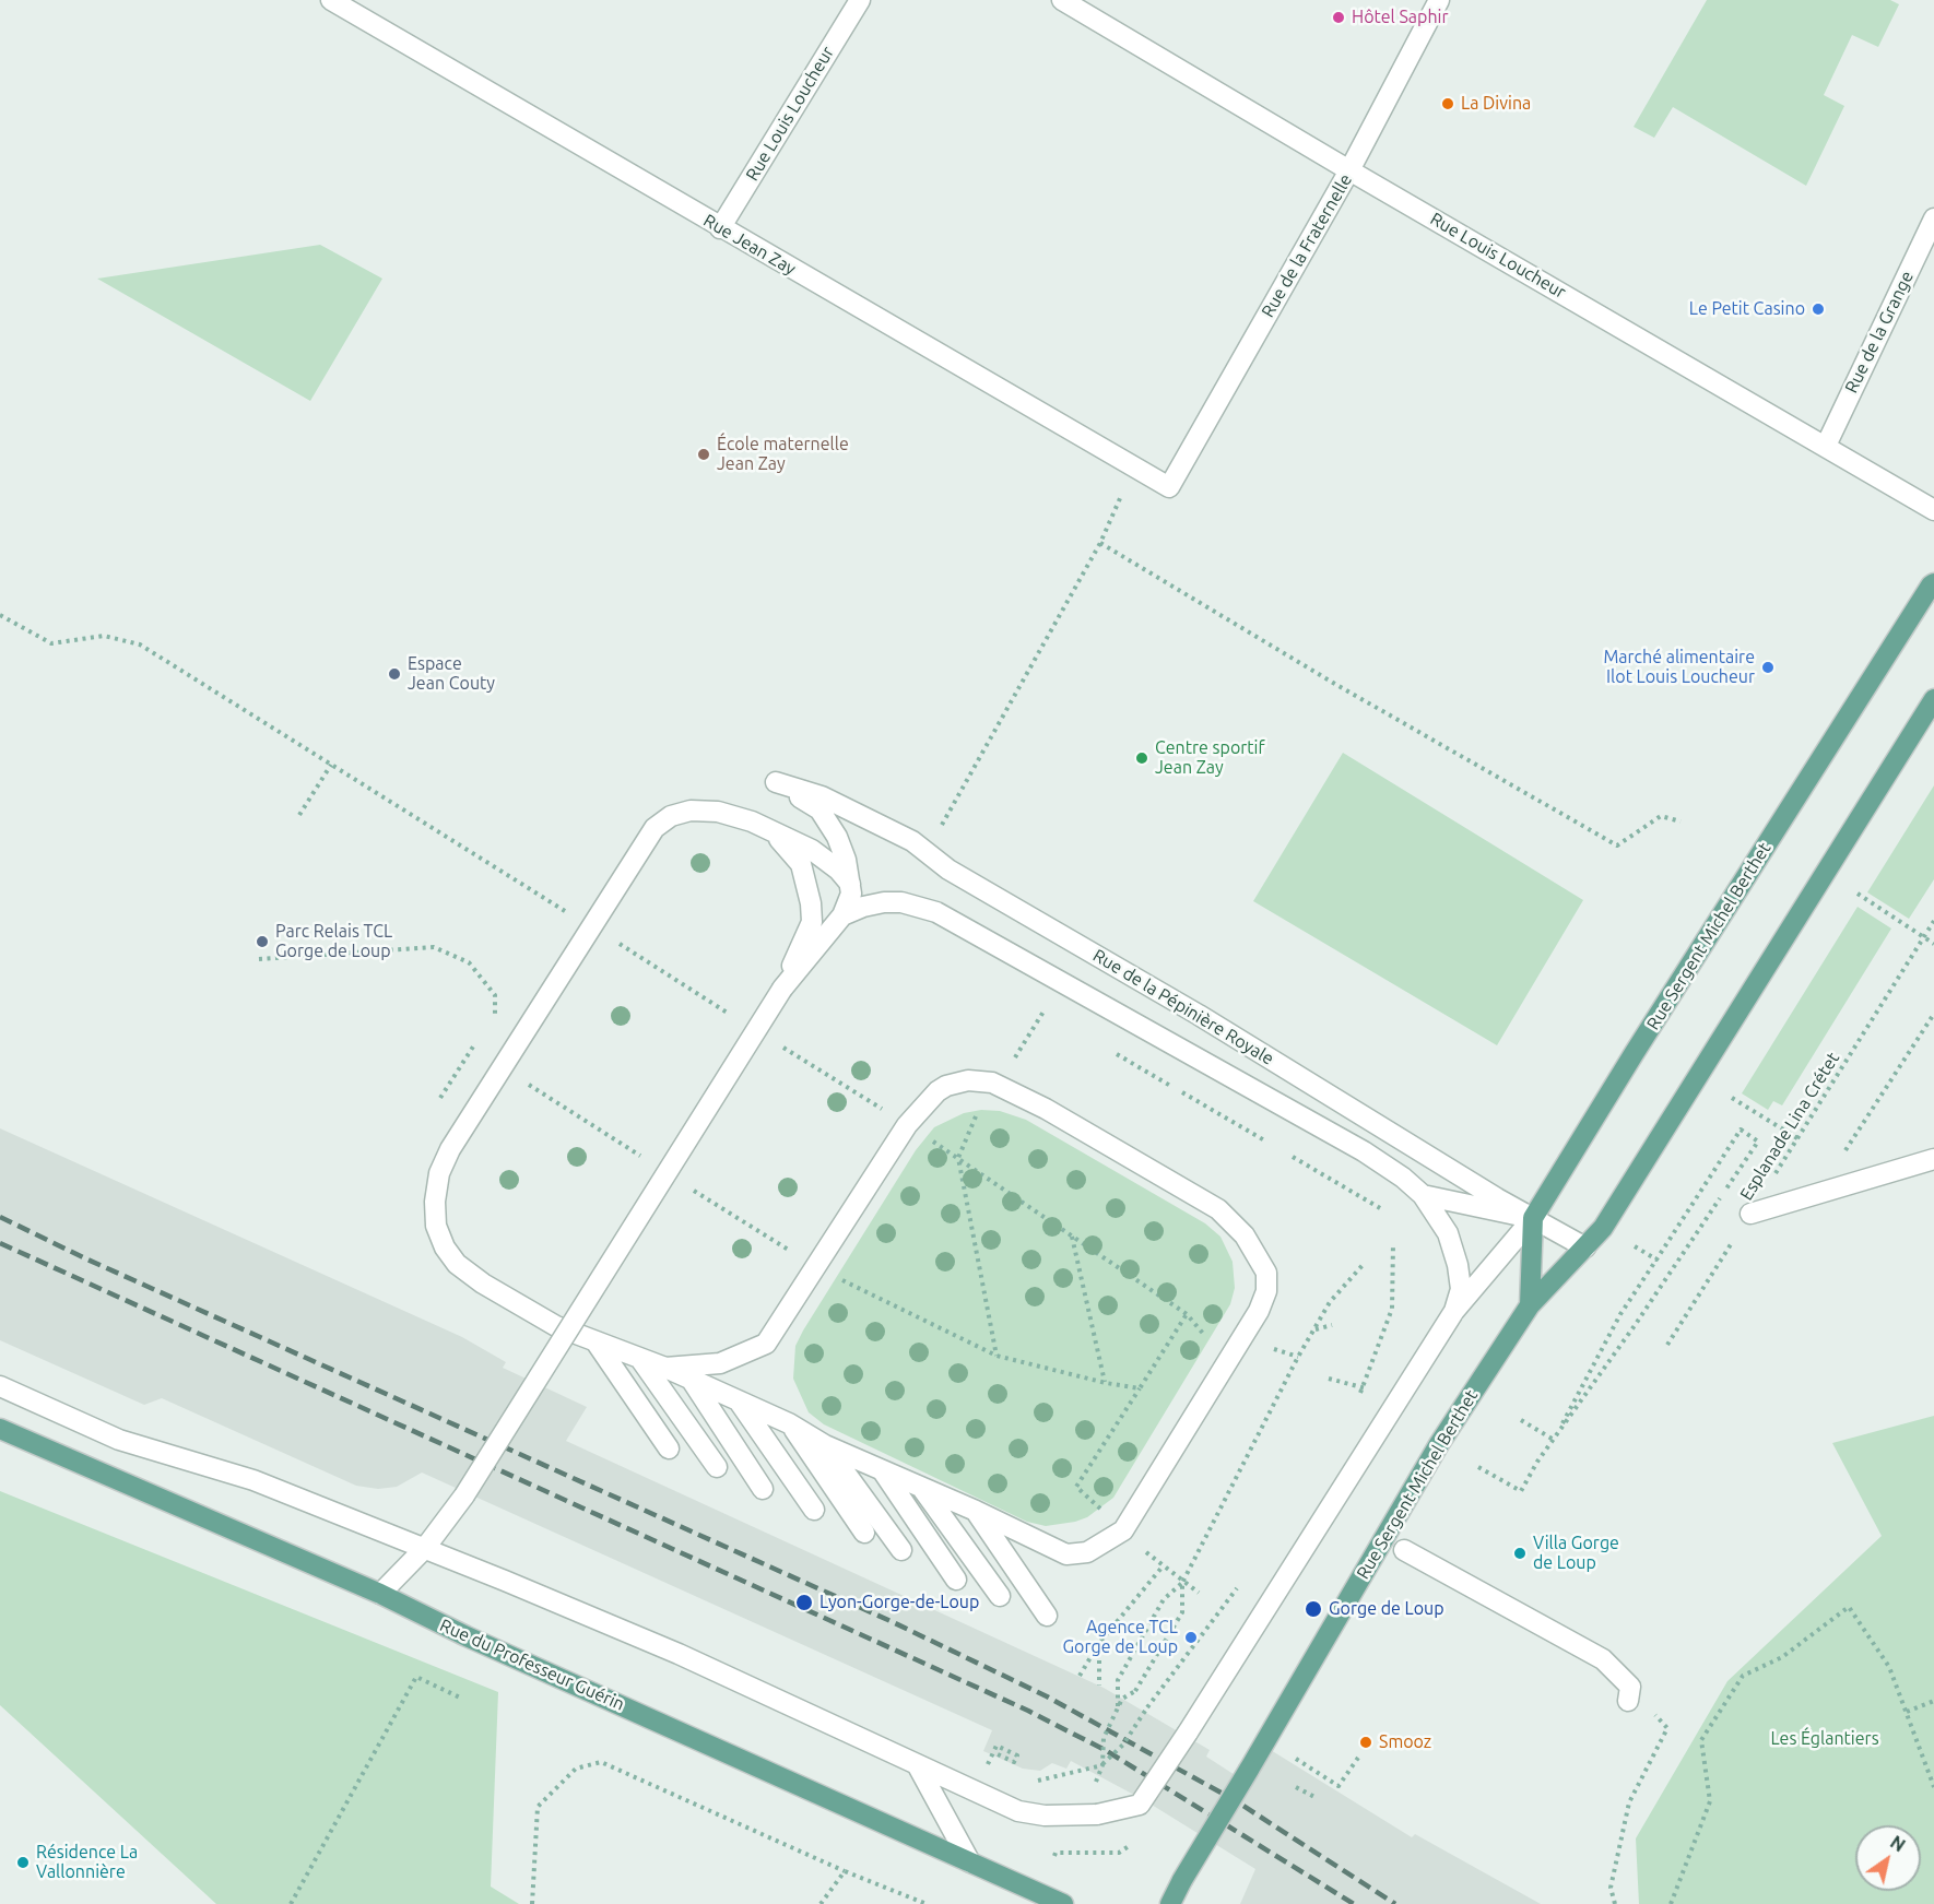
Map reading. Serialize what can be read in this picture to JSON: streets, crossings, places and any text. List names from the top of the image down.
{
  "streets": {
    "main road": ["Rue Sergent Michel Berthet", "Rue du Professeur Guérin"],
    "street": [
      "Rue Louis Loucheur",
      "Rue Jean Zay",
      "Rue de la Fraternelle",
      "Rue de la Grange",
      "Rue de la Pépinière Royale"
    ],
    "path": ["Esplanade Lina Crétet"]
  },
  "crossings": [
    ["Rue Louis Loucheur", "Rue Jean Zay"],
    ["Rue Louis Loucheur", "Rue de la Fraternelle"],
    ["Rue Louis Loucheur", "Rue de la Grange"],
    ["Rue Jean Zay", "Rue de la Fraternelle"],
    ["Rue Sergent Michel Berthet", "Rue de la Pépinière Royale"]
  ],
  "parks": ["Les Églantiers"],
  "places": [
    "Hôtel Saphir",
    "La Divina",
    "Le Petit Casino",
    "École maternelle Jean Zay",
    "Marché alimentaire Ilot Louis Loucheur",
    "Espace Jean Couty",
    "Centre sportif Jean Zay",
    "Parc Relais TCL Gorge de Loup",
    "Villa Gorge de Loup",
    "Lyon-Gorge-de-Loup",
    "Gorge de Loup",
    "Agence TCL Gorge de Loup",
    "Smooz",
    "Résidence La Vallonnière"
  ],
  "north": "top right"
}
